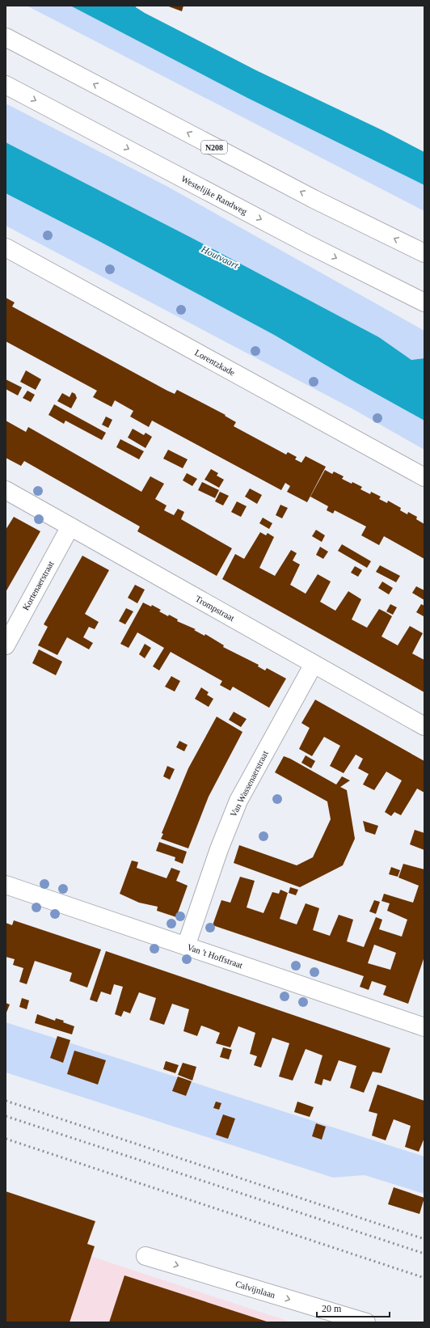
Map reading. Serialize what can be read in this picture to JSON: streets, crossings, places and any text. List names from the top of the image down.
{
  "streets": {
    "street": [
      "N208",
      "Westelijke Randweg",
      "Lorentzkade",
      "Kortenaerstraat",
      "Trompstraat",
      "Van Wassenaerstraat",
      "Van 't Hoffstraat",
      "Calvijnlaan"
    ]
  },
  "crossings": [
    ["Kortenaerstraat", "Trompstraat"],
    ["Trompstraat", "Van Wassenaerstraat"],
    ["Van Wassenaerstraat", "Van 't Hoffstraat"]
  ],
  "one_way": ["Calvijnlaan"],
  "water": ["Houtvaart"],
  "scale_bar": "20 m"
}
